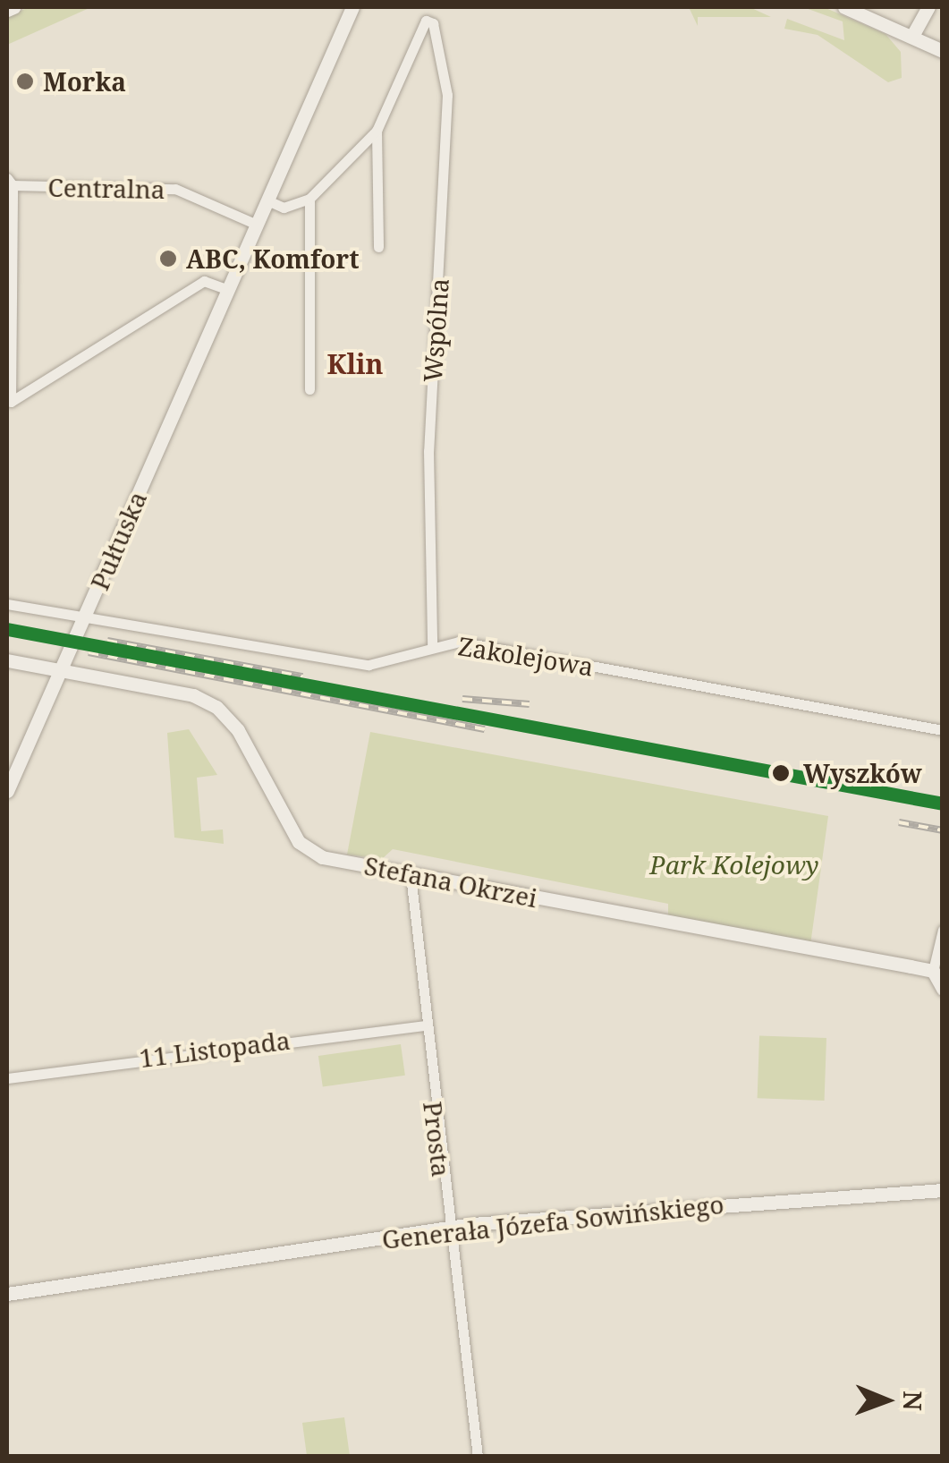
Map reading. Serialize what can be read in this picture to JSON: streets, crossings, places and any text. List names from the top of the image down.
{
  "streets": {
    "street": [
      "Centralna",
      "Wspólna",
      "Pułtuska",
      "Zakolejowa",
      "Stefana Okrzei",
      "11 Listopada",
      "Prosta",
      "Generała Józefa Sowińskiego"
    ]
  },
  "crossings": [
    ["Centralna", "Pułtuska"],
    ["Wspólna", "Zakolejowa"],
    ["Pułtuska", "Zakolejowa"],
    ["Pułtuska", "Stefana Okrzei"],
    ["Stefana Okrzei", "Prosta"],
    ["11 Listopada", "Prosta"],
    ["Prosta", "Generała Józefa Sowińskiego"]
  ],
  "districts": ["Klin"],
  "parks": ["Park Kolejowy"],
  "places": ["Morka", "ABC, Komfort", "Wyszków"],
  "north": "right"
}
